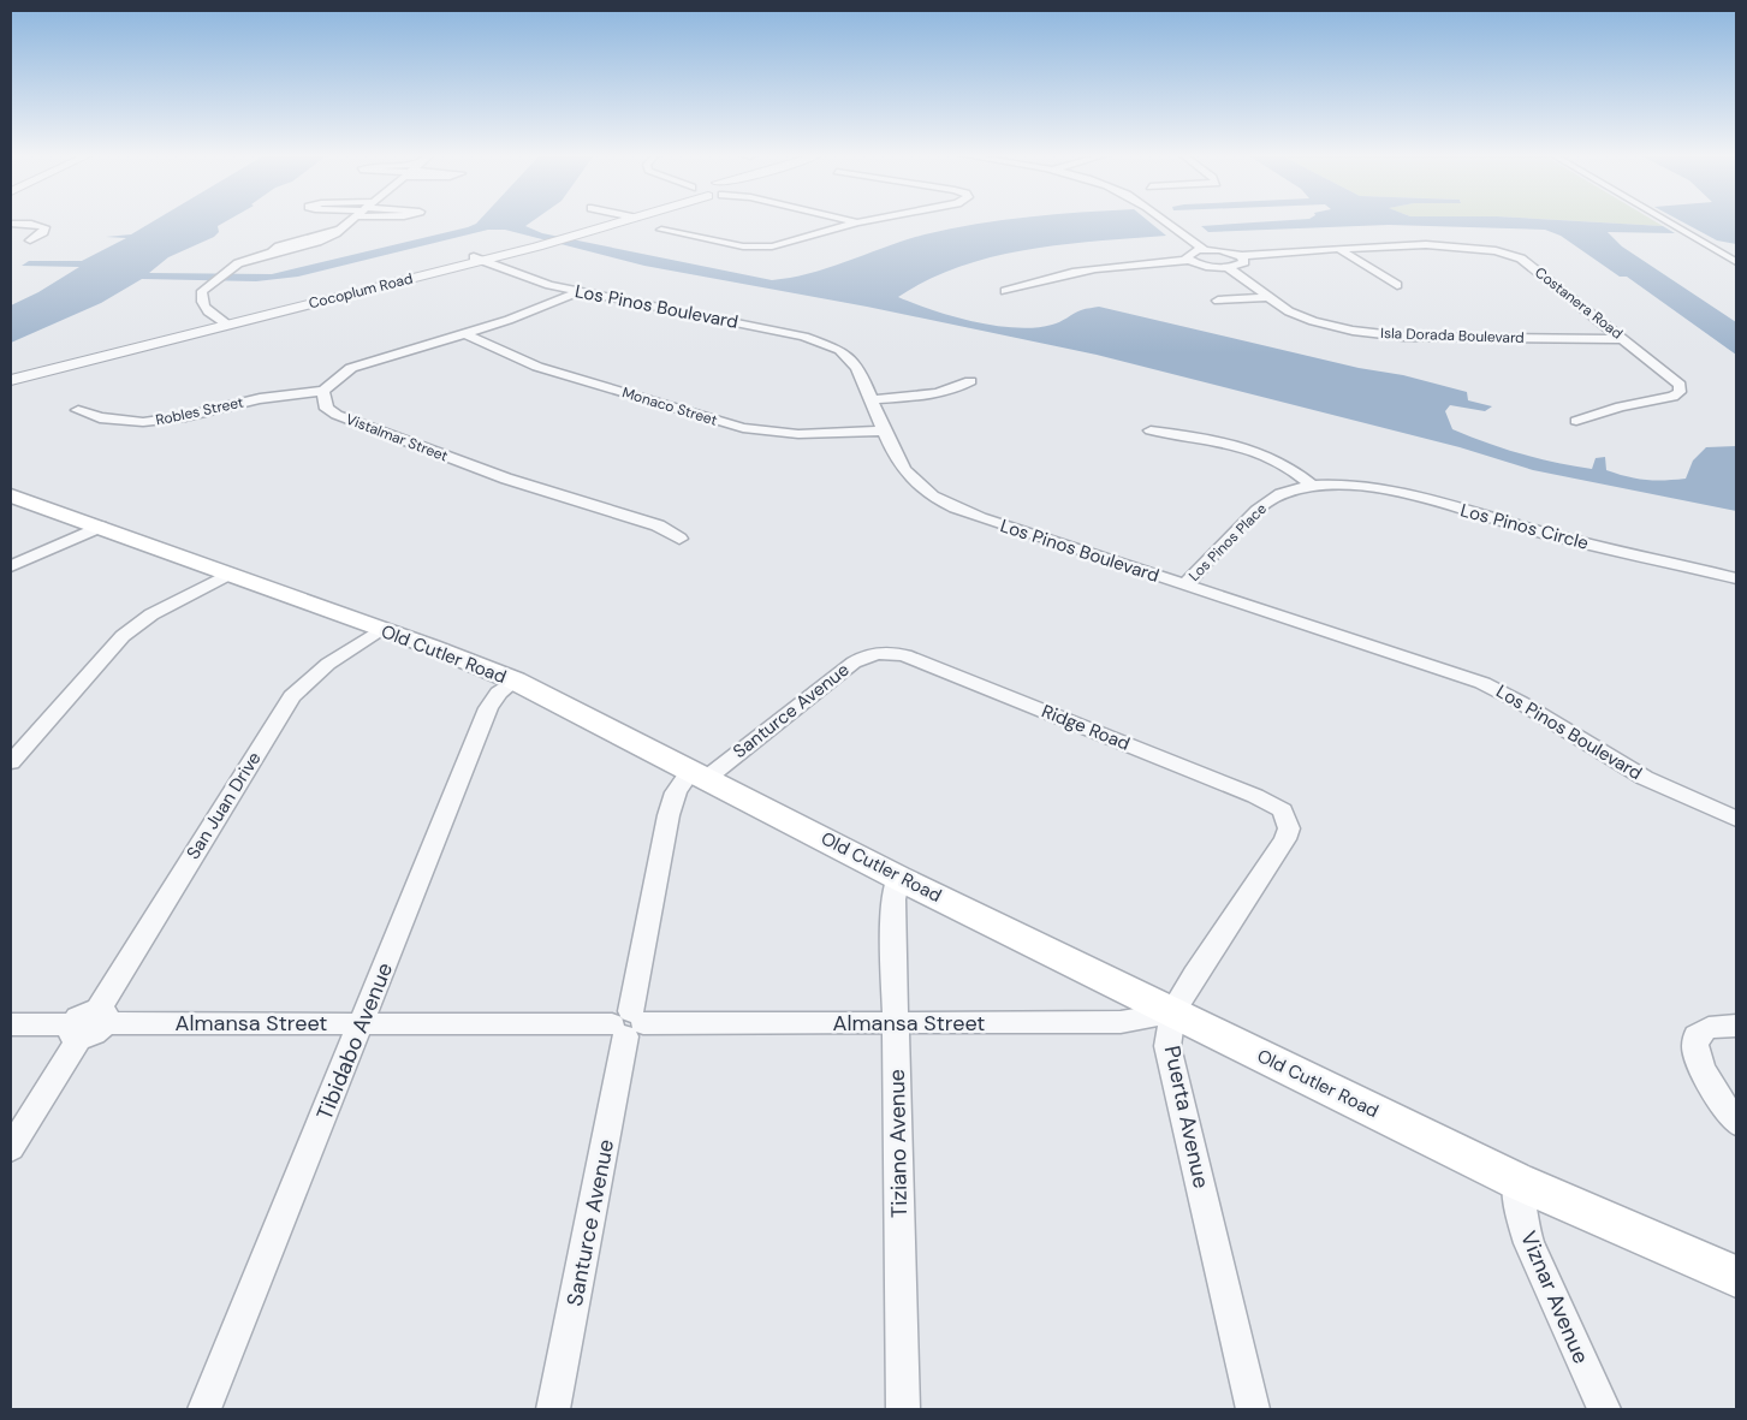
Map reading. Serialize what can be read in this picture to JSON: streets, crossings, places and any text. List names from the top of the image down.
{
  "streets": {
    "main road": ["Old Cutler Road"],
    "street": [
      "Cocoplum Road",
      "Costanera Road",
      "Los Pinos Boulevard",
      "Isla Dorada Boulevard",
      "Monaco Street",
      "Robles Street",
      "Vistalmar Street",
      "Los Pinos Circle",
      "Los Pinos Place",
      "Santurce Avenue",
      "Ridge Road",
      "San Juan Drive",
      "Almansa Street",
      "Tibidabo Avenue",
      "Puerta Avenue",
      "Tiziano Avenue",
      "Viznar Avenue"
    ]
  },
  "crossings": [
    ["Cocoplum Road", "Los Pinos Boulevard"],
    ["Costanera Road", "Isla Dorada Boulevard"],
    ["Los Pinos Boulevard", "Monaco Street"],
    ["Los Pinos Boulevard", "Los Pinos Place"],
    ["Robles Street", "Vistalmar Street"],
    ["Los Pinos Circle", "Los Pinos Place"],
    ["Old Cutler Road", "Santurce Avenue"],
    ["Old Cutler Road", "San Juan Drive"],
    ["Old Cutler Road", "Almansa Street"],
    ["Old Cutler Road", "Tibidabo Avenue"],
    ["Old Cutler Road", "Puerta Avenue"],
    ["Old Cutler Road", "Tiziano Avenue"],
    ["Old Cutler Road", "Viznar Avenue"],
    ["Santurce Avenue", "Ridge Road"],
    ["Santurce Avenue", "Almansa Street"],
    ["Ridge Road", "Puerta Avenue"],
    ["San Juan Drive", "Almansa Street"],
    ["Almansa Street", "Tibidabo Avenue"],
    ["Almansa Street", "Puerta Avenue"],
    ["Almansa Street", "Tiziano Avenue"]
  ]
}
